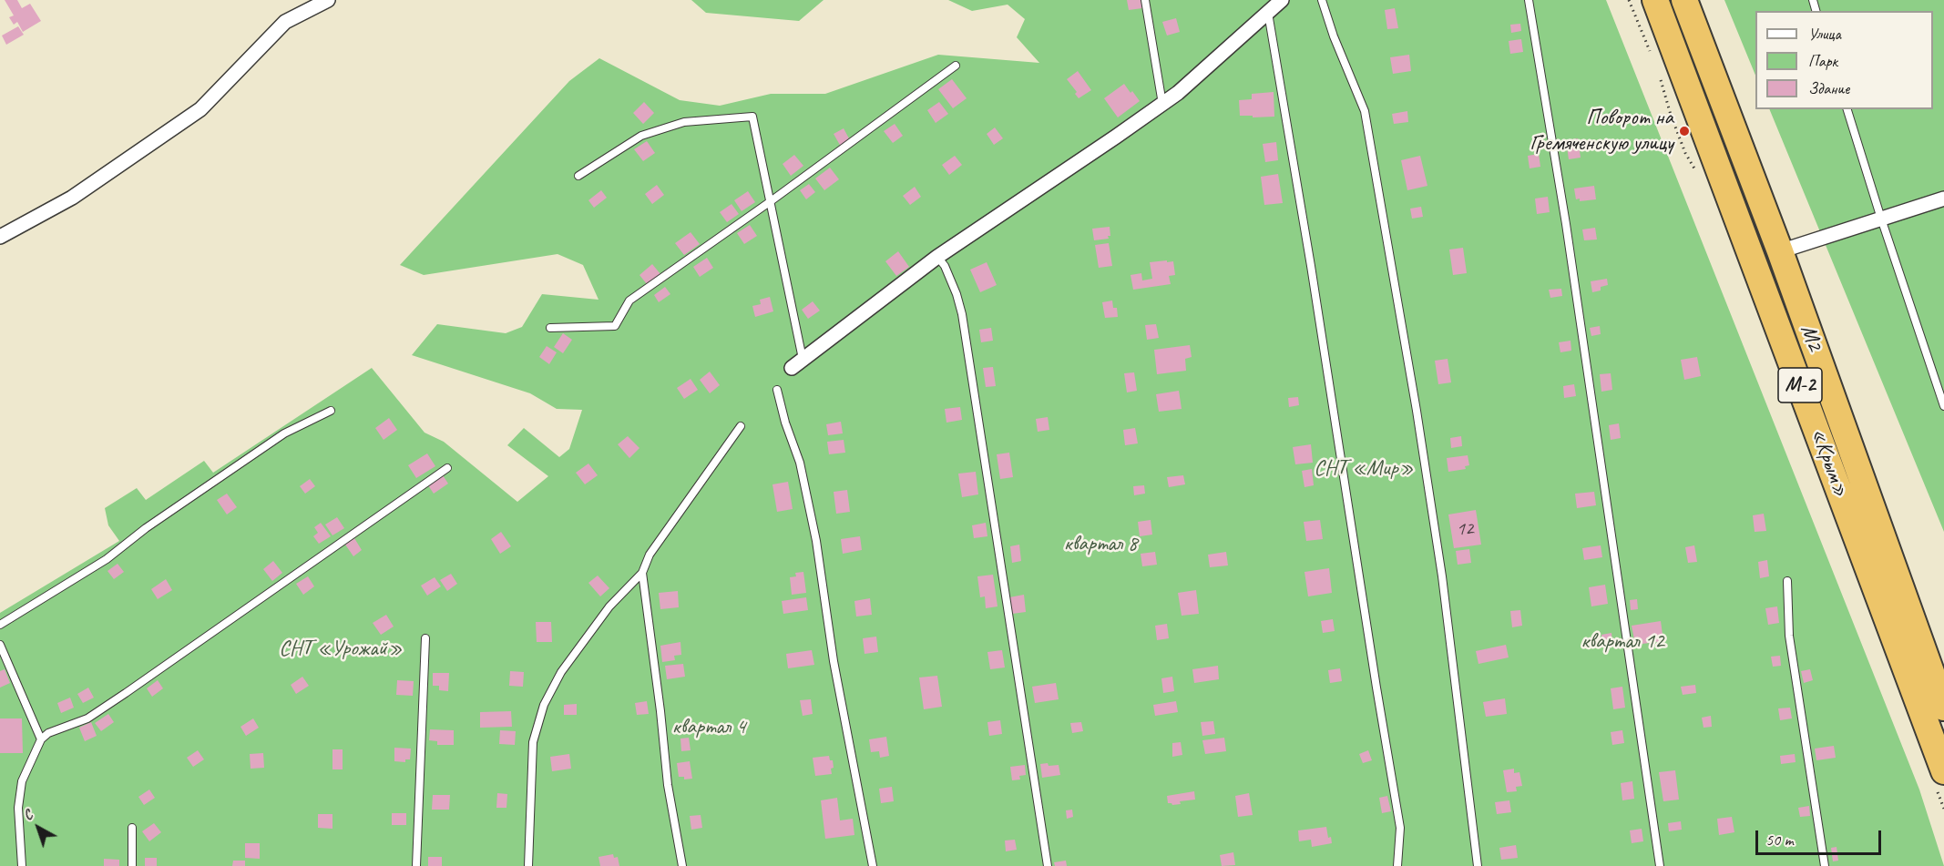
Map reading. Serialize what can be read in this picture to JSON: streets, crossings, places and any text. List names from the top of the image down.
{
  "streets": {
    "highway": ["М2", "М-2", "«Крым»"]
  },
  "parks": [
    "СНТ «Мир»",
    "квартал 8",
    "квартал 12",
    "СНТ «Урожай»",
    "квартал 4"
  ],
  "places": ["Поворот на Гремяченскую улицу"],
  "house_numbers": ["12"],
  "legend": ["Улица", "Парк", "Здание"],
  "scale_bar": "50 m",
  "north": "top left"
}
